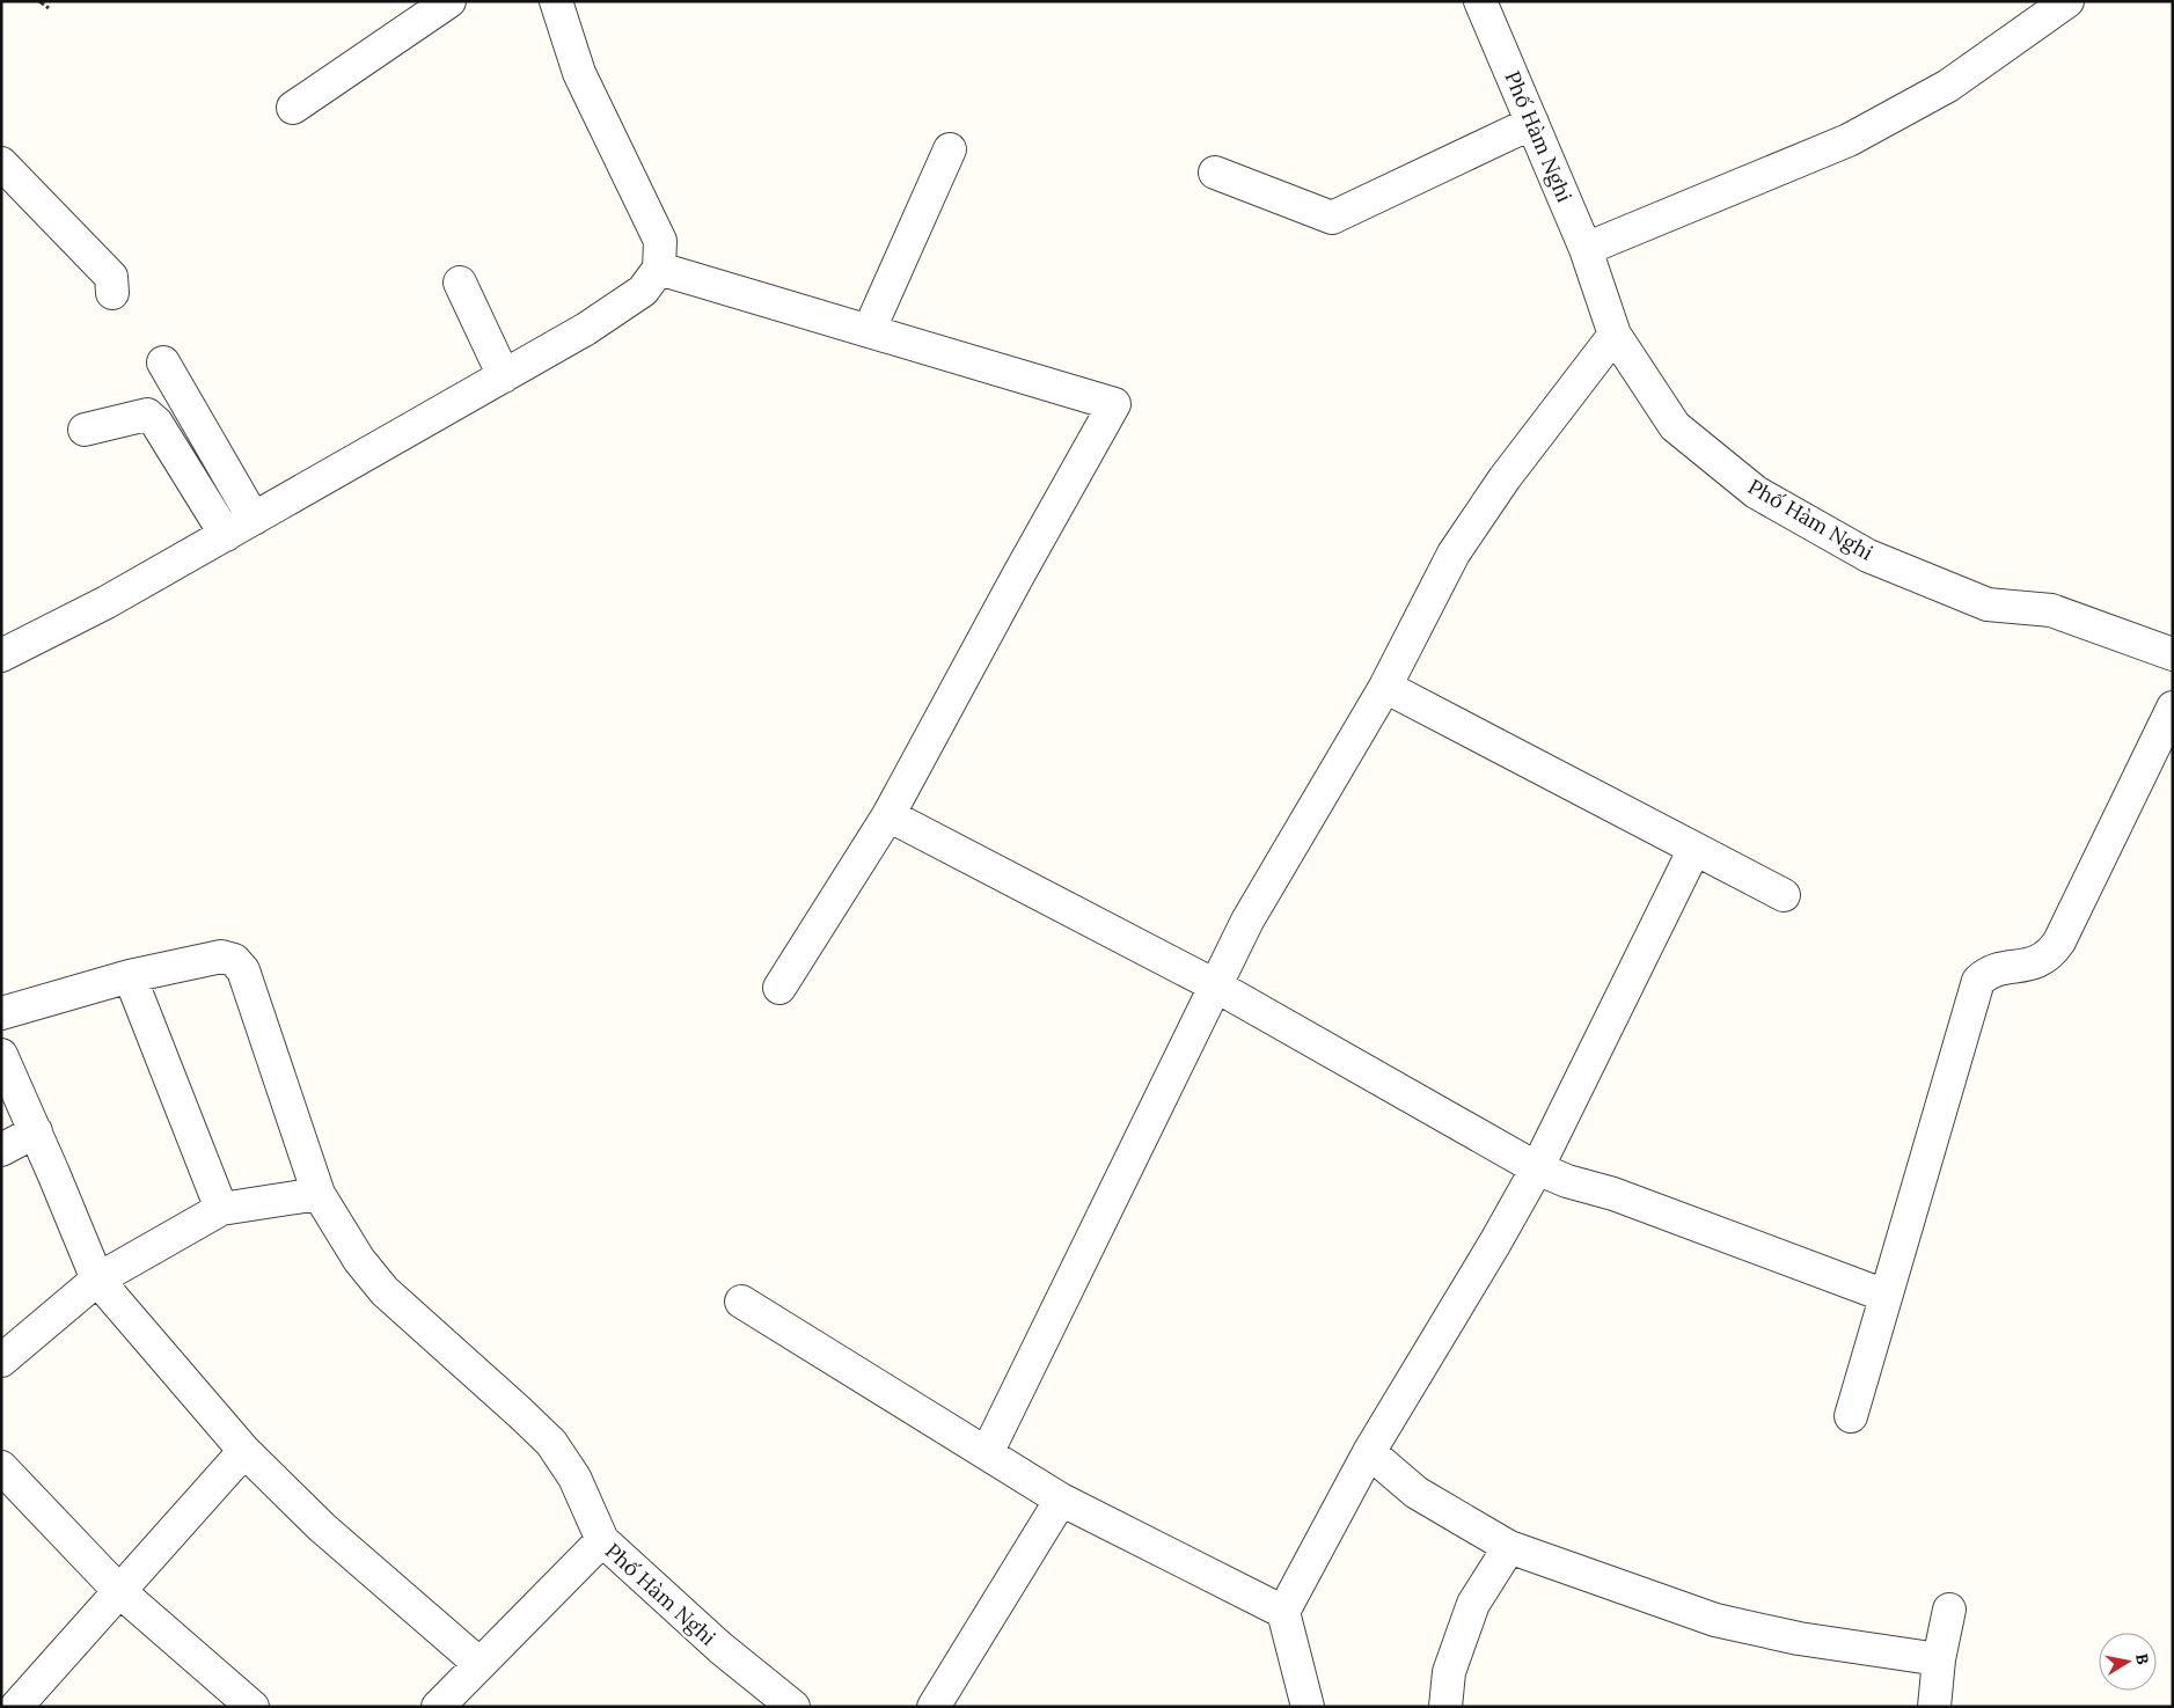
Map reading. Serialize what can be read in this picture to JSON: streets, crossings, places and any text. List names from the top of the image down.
{
  "streets": {
    "street": ["Phố Hàm Nghi"]
  },
  "north": "right"
}
